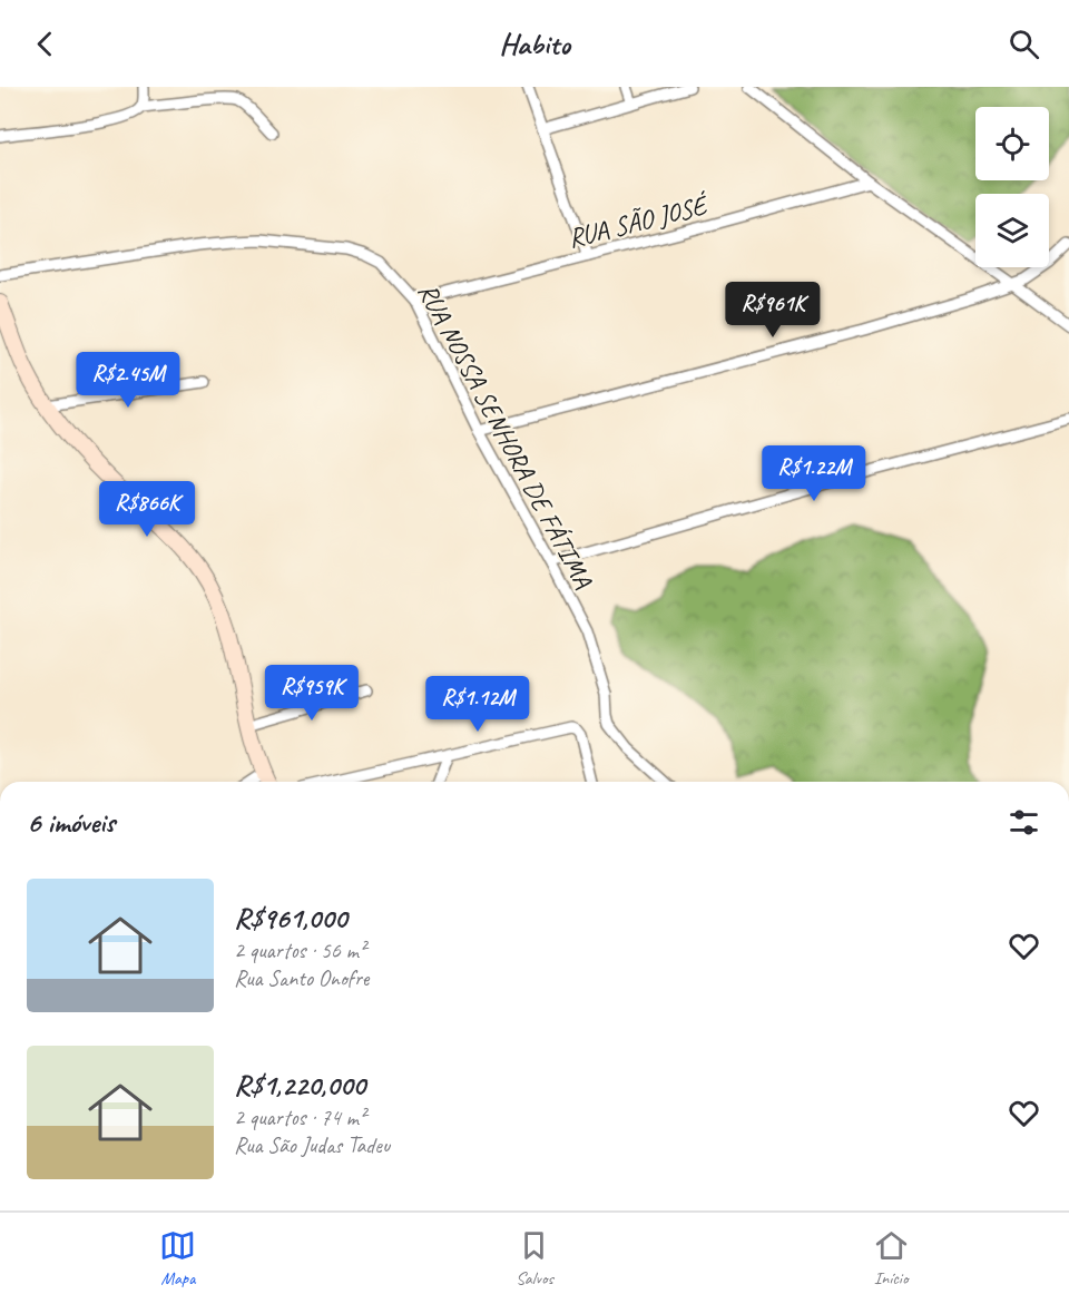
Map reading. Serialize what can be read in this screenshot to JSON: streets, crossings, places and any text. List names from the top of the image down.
{
  "streets": {
    "street": ["RUA SÃO JOSÉ", "RUA NOSSA SENHORA DE FÁTIMA"]
  },
  "crossings": [
    ["RUA SÃO JOSÉ", "RUA NOSSA SENHORA DE FÁTIMA"]
  ],
  "page": {
    "header": "Habito",
    "price": [
      "R$961K",
      "R$2.45M",
      "R$1.22M",
      "R$866K",
      "R$959K",
      "R$1.12M"
    ],
    "heading": "6 imóveis",
    "list": [
      {
        "name": "R$961,000",
        "note": "2 quartos · 56 m² · Rua Santo Onofre"
      },
      {
        "name": "R$1,220,000",
        "note": "2 quartos · 74 m² · Rua São Judas Tadeu"
      }
    ],
    "tabs": ["Mapa", "Salvos", "Início"]
  }
}
